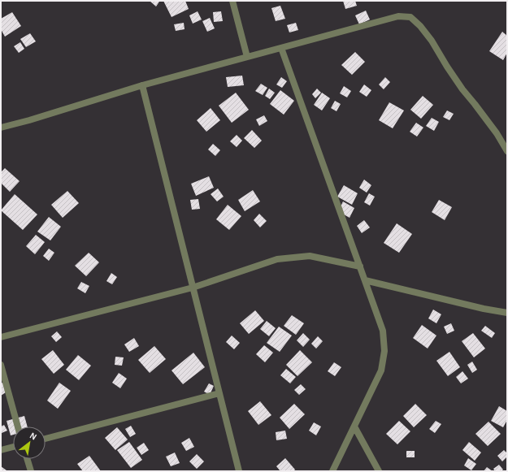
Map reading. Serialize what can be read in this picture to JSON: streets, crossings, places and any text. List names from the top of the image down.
{
  "north": "top right"
}
